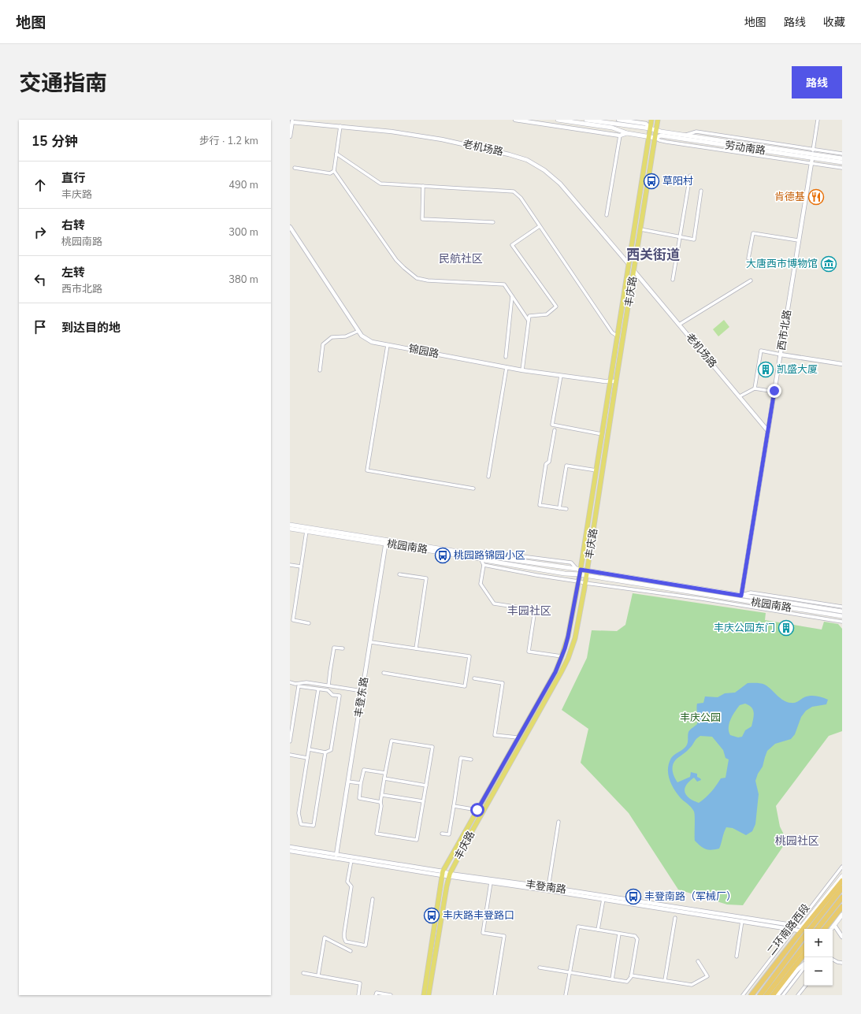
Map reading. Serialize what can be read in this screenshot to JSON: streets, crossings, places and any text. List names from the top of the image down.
{
  "streets": {
    "highway": ["二环南路西段"],
    "main road": ["劳动南路", "丰庆路", "桃园南路"],
    "street": [
      "老机场路",
      "西市北路",
      "锦园路",
      "丰登东路",
      "丰登南路"
    ]
  },
  "crossings": [
    ["老机场路", "丰庆路"],
    ["老机场路", "西市北路"],
    ["劳动南路", "丰庆路"],
    ["劳动南路", "西市北路"],
    ["丰庆路", "锦园路"],
    ["丰庆路", "桃园南路"],
    ["丰庆路", "丰登南路"],
    ["西市北路", "桃园南路"],
    ["桃园南路", "丰登东路"],
    ["丰登东路", "丰登南路"],
    ["丰登南路", "二环南路西段"]
  ],
  "districts": [
    "西关街道",
    "民航社区",
    "丰园社区",
    "桃园社区"
  ],
  "parks": ["丰庆公园"],
  "places": {
    "bus stop": [
      "草阳村",
      "桃园路锦园小区",
      "丰登南路（军械厂）",
      "丰庆路丰登路口"
    ],
    "restaurant": ["肯德基"],
    "museum": ["大唐西市博物馆"],
    "building": ["凯盛大厦", "丰庆公园东门"]
  },
  "page": {
    "header": "地图",
    "nav": ["地图", "路线", "收藏"],
    "title": "交通指南",
    "buttons": "路线",
    "heading": ["15 分钟", "步行 · 1.2 km"],
    "list": [
      ["直行", "丰庆路", "490 m"],
      ["右转", "桃园南路", "300 m"],
      ["左转", "西市北路", "380 m"],
      "到达目的地"
    ],
    "map_buttons": ["+", "−"]
  }
}
